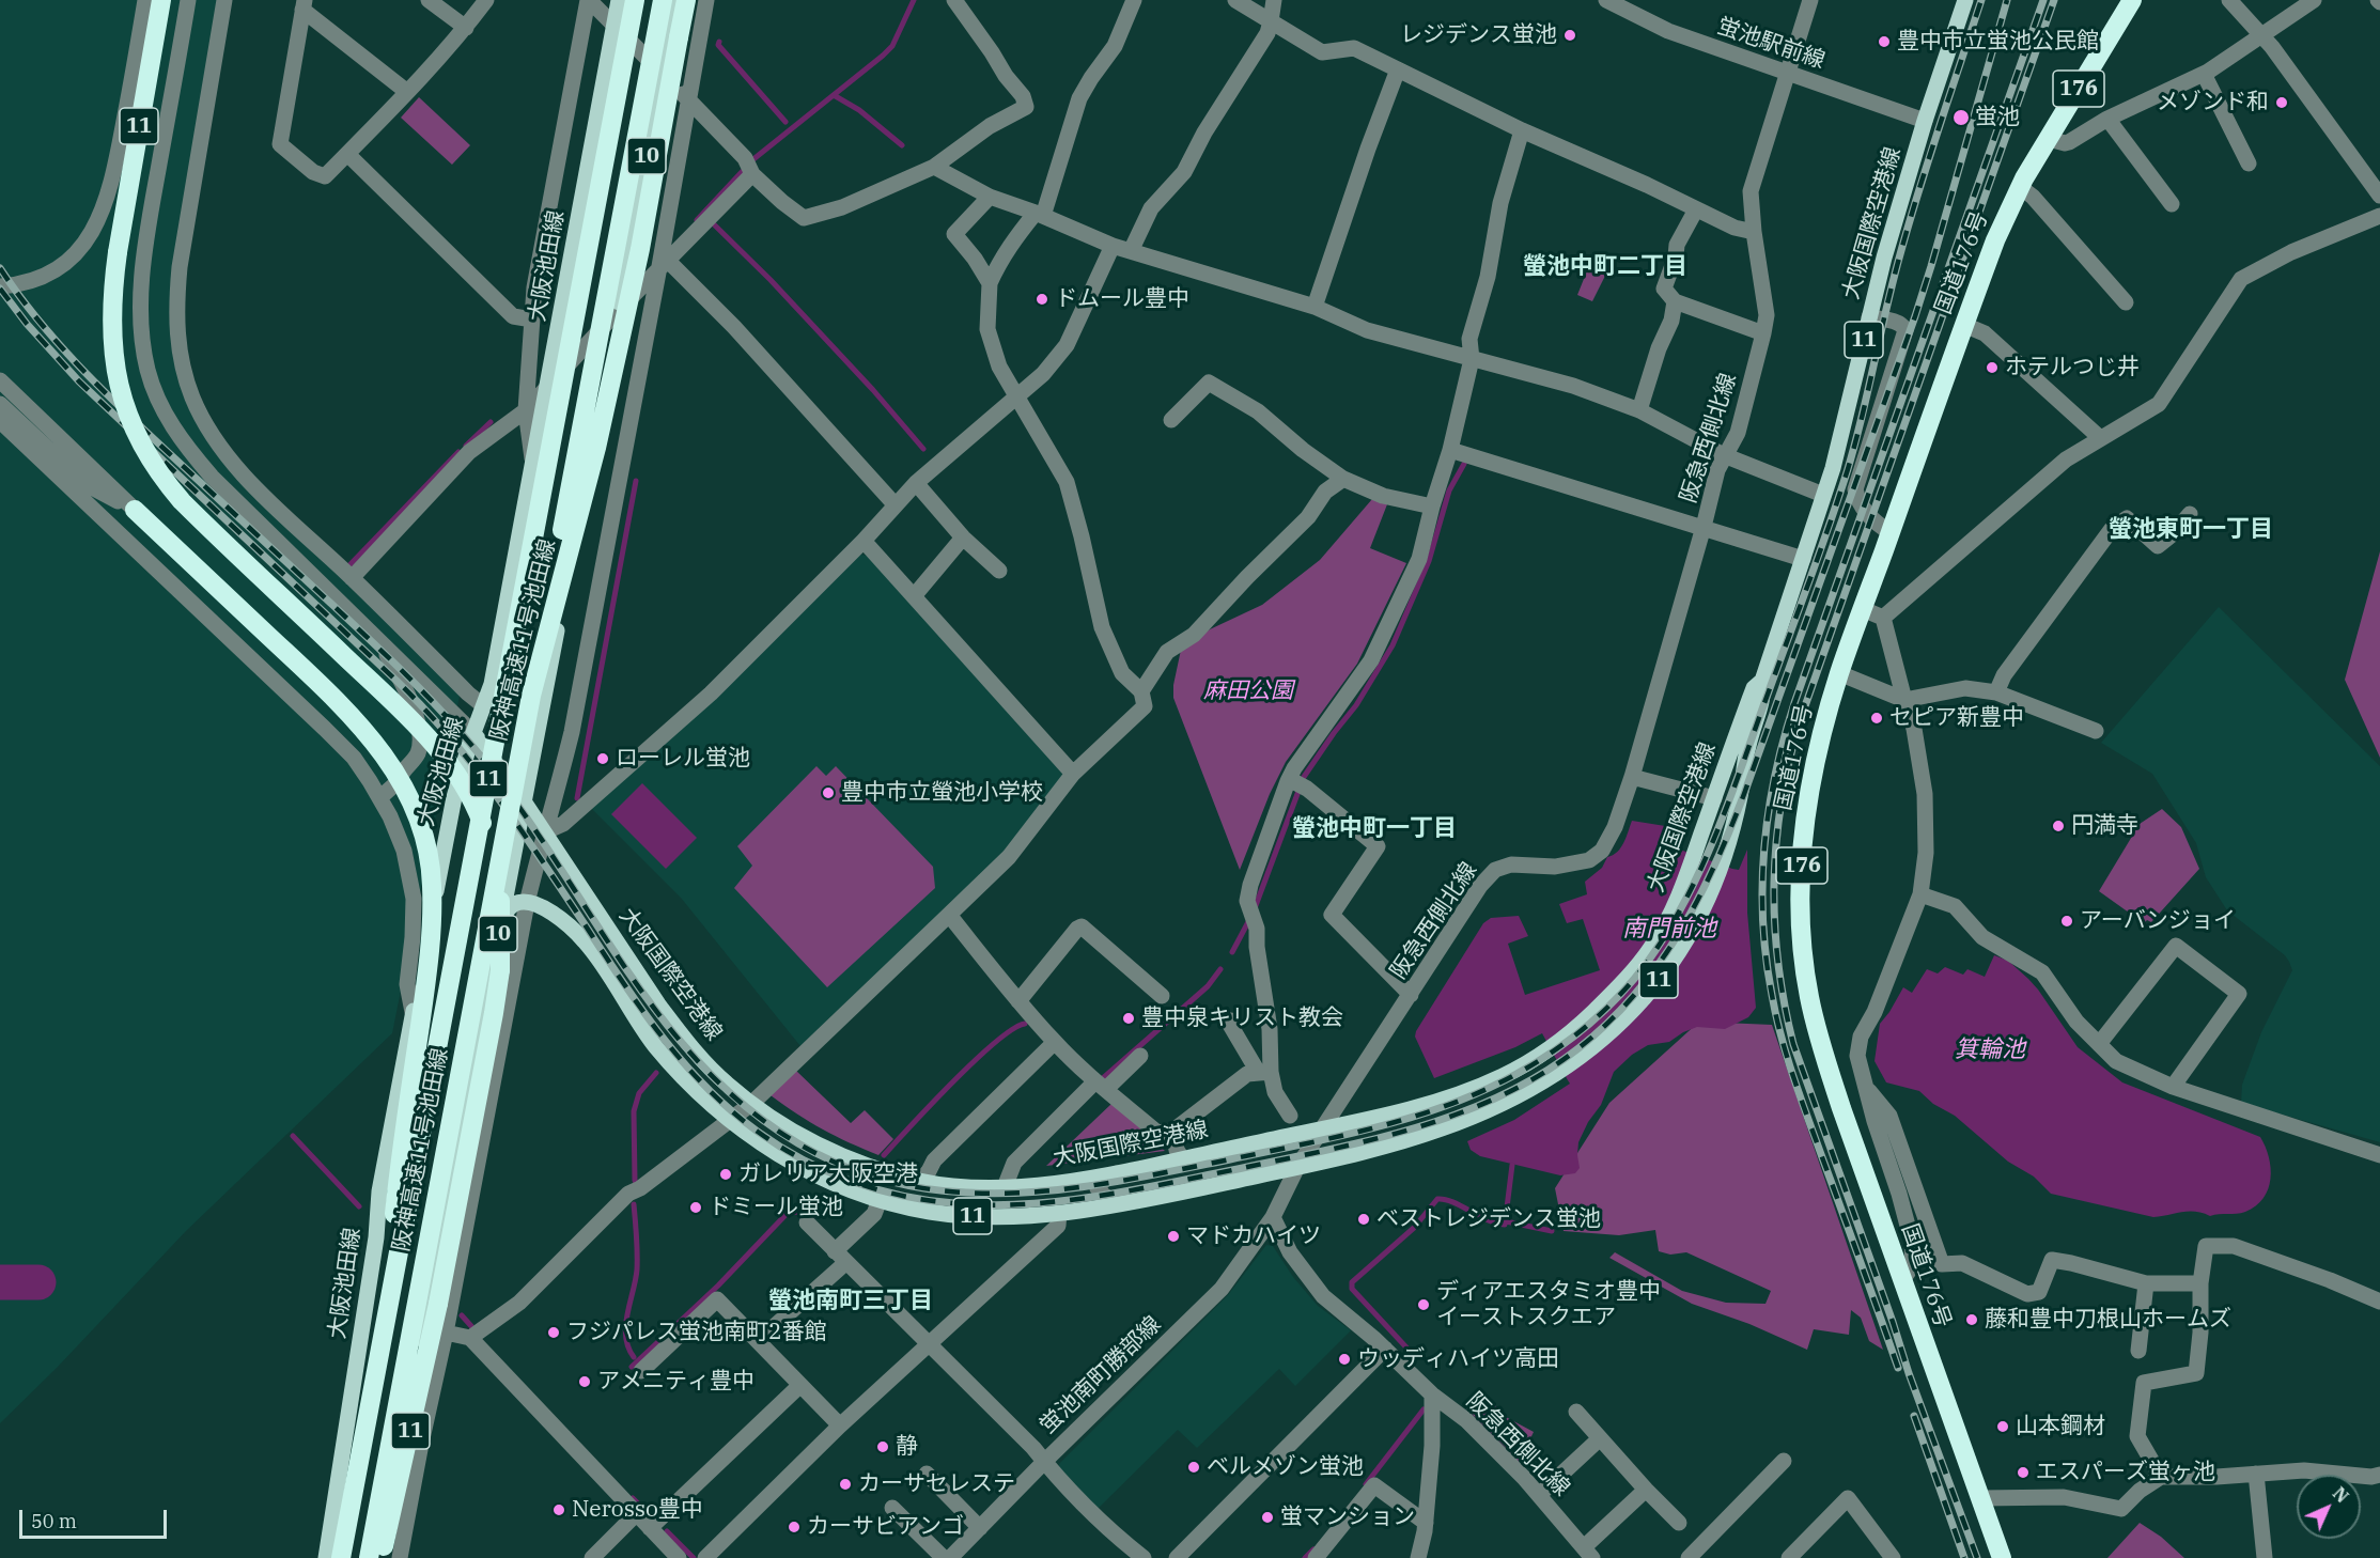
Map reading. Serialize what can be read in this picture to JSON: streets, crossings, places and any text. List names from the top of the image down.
{
  "streets": {
    "highway": [
      "176",
      "11",
      "国道176号",
      "阪神高速11号池田線"
    ],
    "main road": ["10", "大阪国際空港線", "大阪池田線"],
    "street": ["蛍池駅前線", "阪急西側北線", "蛍池南町勝部線"]
  },
  "crossings": [
    ["蛍池駅前線", "大阪国際空港線"],
    ["蛍池駅前線", "阪急西側北線"],
    ["11", "10"],
    ["11", "阪神高速11号池田線"],
    ["10", "大阪国際空港線"],
    ["大阪国際空港線", "大阪池田線"],
    ["大阪国際空港線", "阪急西側北線"],
    ["大阪池田線", "阪神高速11号池田線"],
    ["阪急西側北線", "蛍池南町勝部線"]
  ],
  "districts": [
    "螢池中町二丁目",
    "螢池東町一丁目",
    "螢池中町一丁目",
    "螢池南町三丁目"
  ],
  "water": ["南門前池", "箕輪池"],
  "parks": ["麻田公園"],
  "places": [
    "レジデンス蛍池",
    "豊中市立蛍池公民館",
    "メゾンド和",
    "蛍池",
    "ドムール豊中",
    "ホテルつじ井",
    "セピア新豊中",
    "ローレル蛍池",
    "豊中市立螢池小学校",
    "円満寺",
    "アーバンジョイ",
    "豊中泉キリスト教会",
    "ガレリア大阪空港",
    "ドミール蛍池",
    "ベストレジデンス蛍池",
    "マドカハイツ",
    "ディアエスタミオ豊中 イーストスクエア",
    "藤和豊中刀根山ホームズ",
    "フジパレス蛍池南町2番館",
    "ウッディハイツ高田",
    "アメニティ豊中",
    "山本鋼材",
    "静",
    "ベルメゾン蛍池",
    "エスパーズ蛍ヶ池",
    "カーサセレステ",
    "Nerosso豊中",
    "蛍マンション",
    "カーサビアンゴ"
  ],
  "scale_bar": "50 m",
  "north": "top right"
}
